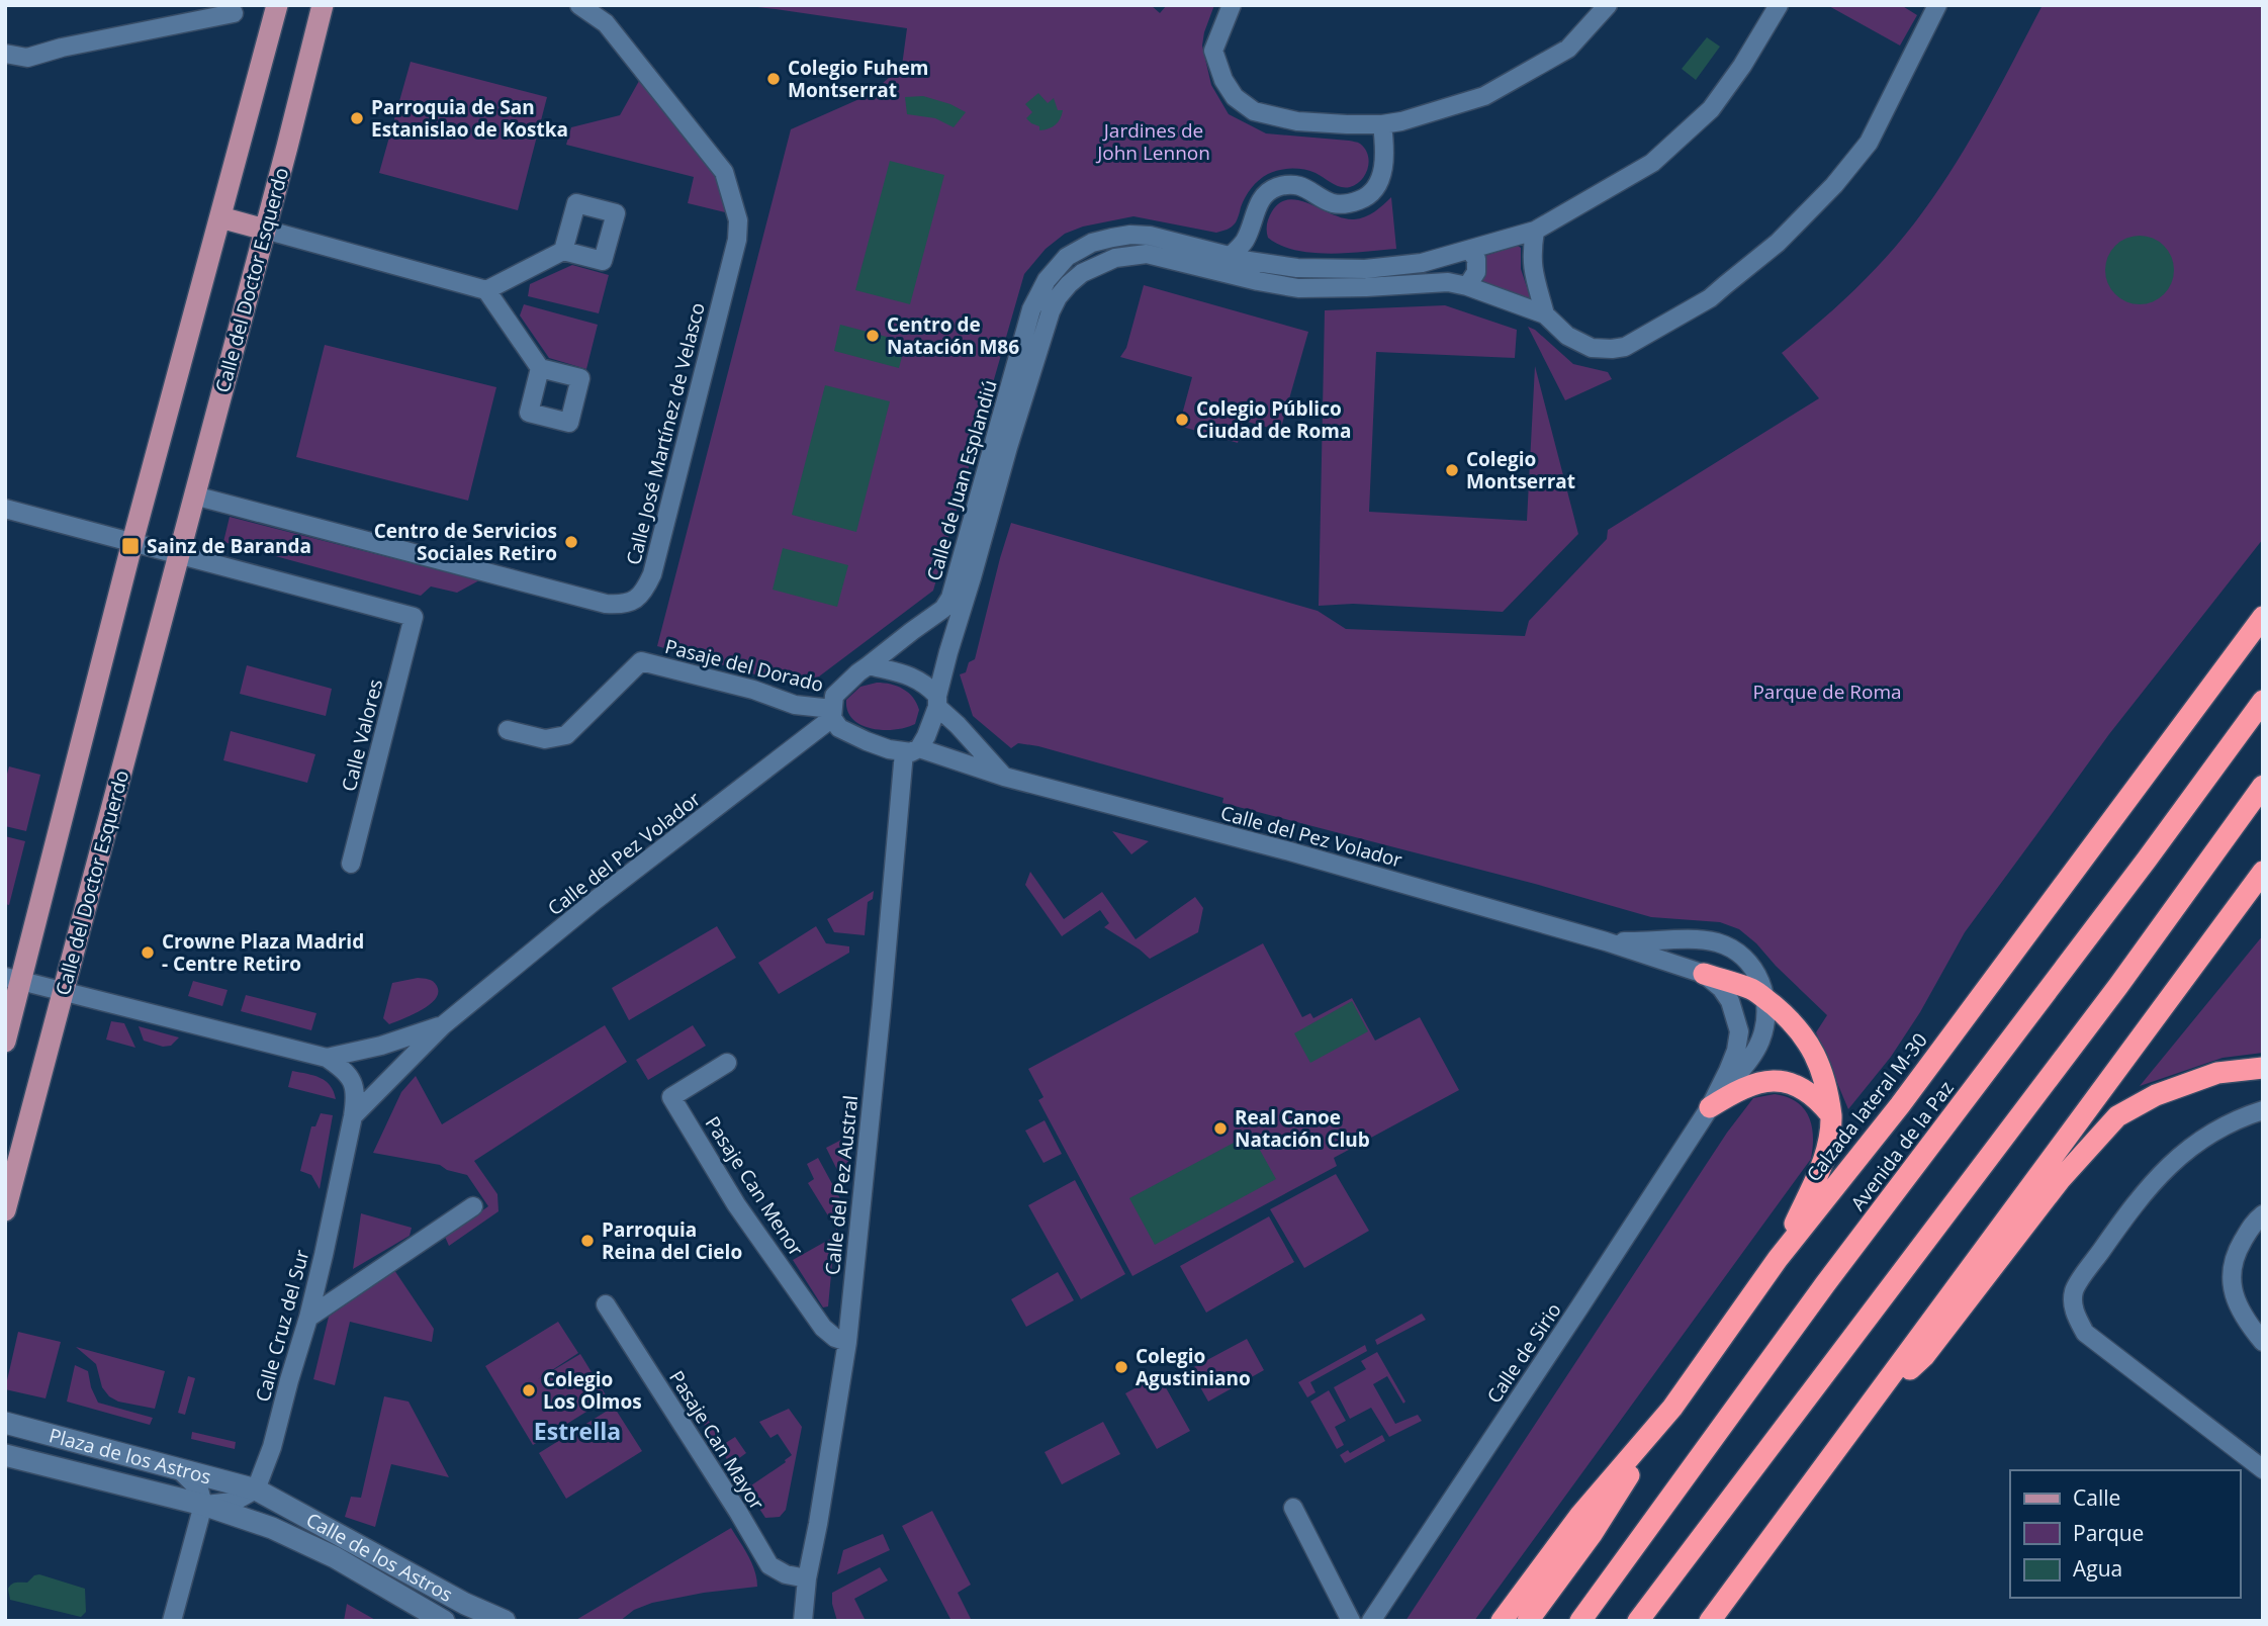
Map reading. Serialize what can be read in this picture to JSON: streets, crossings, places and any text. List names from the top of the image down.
{
  "streets": {
    "highway": ["Calzada lateral M-30", "Avenida de la Paz"],
    "main road": ["Calle del Doctor Esquerdo", "Plaza de los Astros", "Calle de los Astros"],
    "street": [
      "Calle José Martínez de Velasco",
      "Calle de Juan Esplandiú",
      "Pasaje del Dorado",
      "Calle Valores",
      "Calle del Pez Volador",
      "Calle del Pez Austral",
      "Pasaje Can Menor",
      "Calle Cruz del Sur",
      "Calle de Sirio",
      "Pasaje Can Mayor"
    ]
  },
  "crossings": [
    ["Calle del Doctor Esquerdo", "Calle José Martínez de Velasco"],
    ["Calle del Doctor Esquerdo", "Calle Valores"],
    ["Calle del Doctor Esquerdo", "Calle del Pez Volador"],
    ["Calle de Juan Esplandiú", "Pasaje del Dorado"],
    ["Calle de Juan Esplandiú", "Calle del Pez Volador"],
    ["Calle de Juan Esplandiú", "Calle del Pez Austral"],
    ["Pasaje del Dorado", "Calle del Pez Volador"],
    ["Pasaje del Dorado", "Calle del Pez Austral"],
    ["Calle del Pez Volador", "Calle del Pez Austral"],
    ["Calle del Pez Volador", "Calle Cruz del Sur"],
    ["Calle del Pez Volador", "Calle de Sirio"],
    ["Calle del Pez Austral", "Pasaje Can Menor"],
    ["Calle del Pez Austral", "Pasaje Can Mayor"],
    ["Calle Cruz del Sur", "Plaza de los Astros"],
    ["Calle Cruz del Sur", "Calle de los Astros"],
    ["Plaza de los Astros", "Calle de los Astros"]
  ],
  "districts": ["Estrella"],
  "parks": ["Jardines de John Lennon", "Parque de Roma"],
  "places": {
    "other": [
      "Colegio Fuhem Montserrat",
      "Parroquia de San Estanislao de Kostka",
      "Centro de Natación M86",
      "Colegio Público Ciudad de Roma",
      "Colegio Montserrat",
      "Centro de Servicios Sociales Retiro",
      "Crowne Plaza Madrid - Centre Retiro",
      "Real Canoe Natación Club",
      "Parroquia Reina del Cielo",
      "Colegio Agustiniano",
      "Colegio Los Olmos"
    ],
    "transit": ["Sainz de Baranda"]
  },
  "legend": ["Calle", "Parque", "Agua"]
}
